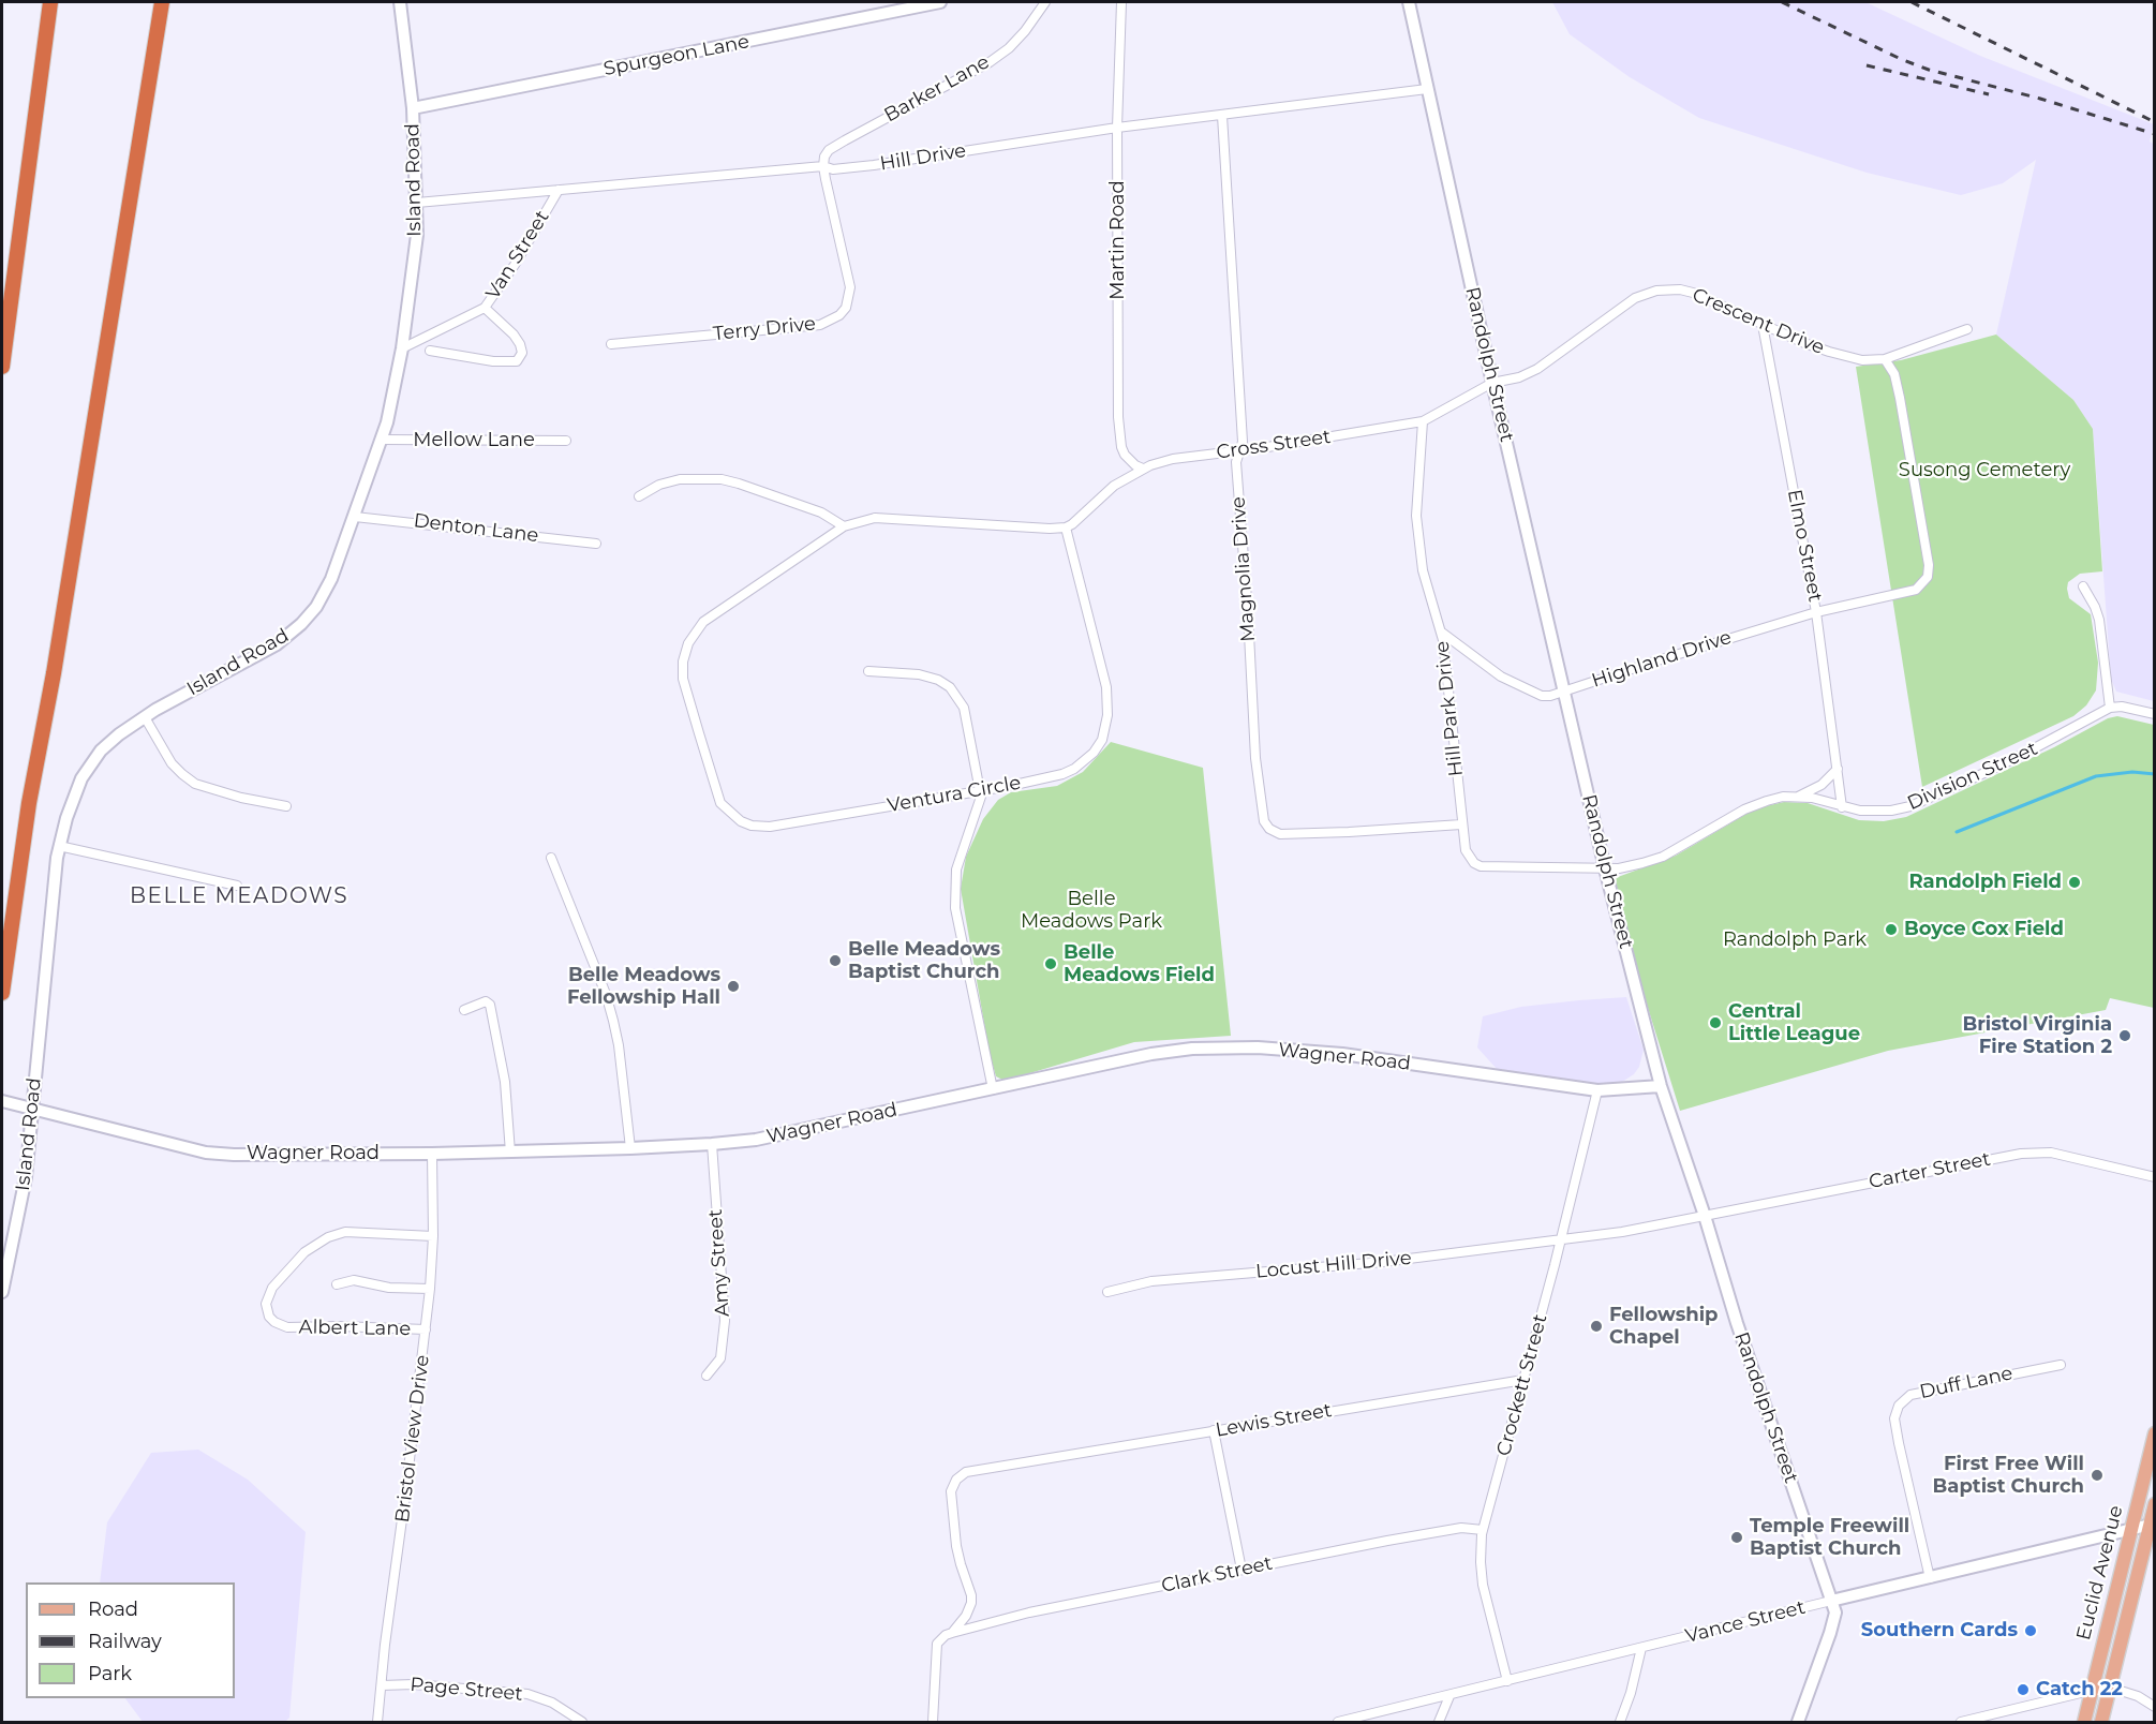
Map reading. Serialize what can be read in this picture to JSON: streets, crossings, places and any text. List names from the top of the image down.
{
  "streets": {
    "main road": ["Euclid Avenue"],
    "street": [
      "Spurgeon Lane",
      "Barker Lane",
      "Hill Drive",
      "Island Road",
      "Martin Road",
      "Van Street",
      "Crescent Drive",
      "Terry Drive",
      "Randolph Street",
      "Mellow Lane",
      "Cross Street",
      "Denton Lane",
      "Elmo Street",
      "Magnolia Drive",
      "Highland Drive",
      "Hill Park Drive",
      "Division Street",
      "Ventura Circle",
      "Wagner Road",
      "Carter Street",
      "Amy Street",
      "Locust Hill Drive",
      "Albert Lane",
      "Duff Lane",
      "Crockett Street",
      "Lewis Street",
      "Bristol View Drive",
      "Clark Street",
      "Vance Street",
      "Page Street"
    ]
  },
  "crossings": [
    ["Spurgeon Lane", "Island Road"],
    ["Barker Lane", "Hill Drive"],
    ["Barker Lane", "Terry Drive"],
    ["Hill Drive", "Island Road"],
    ["Hill Drive", "Martin Road"],
    ["Hill Drive", "Van Street"],
    ["Hill Drive", "Terry Drive"],
    ["Hill Drive", "Randolph Street"],
    ["Hill Drive", "Magnolia Drive"],
    ["Island Road", "Van Street"],
    ["Island Road", "Mellow Lane"],
    ["Island Road", "Denton Lane"],
    ["Island Road", "Wagner Road"],
    ["Martin Road", "Cross Street"],
    ["Crescent Drive", "Randolph Street"],
    ["Crescent Drive", "Cross Street"],
    ["Crescent Drive", "Elmo Street"],
    ["Crescent Drive", "Highland Drive"],
    ["Randolph Street", "Cross Street"],
    ["Randolph Street", "Highland Drive"],
    ["Randolph Street", "Hill Park Drive"],
    ["Randolph Street", "Division Street"],
    ["Randolph Street", "Wagner Road"],
    ["Randolph Street", "Carter Street"],
    ["Randolph Street", "Vance Street"],
    ["Cross Street", "Magnolia Drive"],
    ["Cross Street", "Hill Park Drive"],
    ["Cross Street", "Ventura Circle"],
    ["Elmo Street", "Highland Drive"],
    ["Elmo Street", "Division Street"],
    ["Magnolia Drive", "Hill Park Drive"],
    ["Highland Drive", "Hill Park Drive"],
    ["Hill Park Drive", "Division Street"],
    ["Wagner Road", "Amy Street"],
    ["Wagner Road", "Crockett Street"],
    ["Wagner Road", "Bristol View Drive"],
    ["Carter Street", "Locust Hill Drive"],
    ["Carter Street", "Crockett Street"],
    ["Locust Hill Drive", "Crockett Street"],
    ["Albert Lane", "Bristol View Drive"],
    ["Duff Lane", "Vance Street"],
    ["Crockett Street", "Lewis Street"],
    ["Crockett Street", "Clark Street"],
    ["Crockett Street", "Vance Street"],
    ["Lewis Street", "Clark Street"],
    ["Bristol View Drive", "Page Street"],
    ["Euclid Avenue", "Vance Street"]
  ],
  "districts": ["BELLE MEADOWS"],
  "parks": ["Susong Cemetery", "Belle Meadows Park", "Randolph Park"],
  "places": [
    "Randolph Field",
    "Boyce Cox Field",
    "Belle Meadows Baptist Church",
    "Belle Meadows Field",
    "Belle Meadows Fellowship Hall",
    "Central Little League",
    "Bristol Virginia Fire Station 2",
    "Fellowship Chapel",
    "First Free Will Baptist Church",
    "Temple Freewill Baptist Church",
    "Southern Cards",
    "Catch 22"
  ],
  "legend": ["Road", "Railway", "Park"]
}
